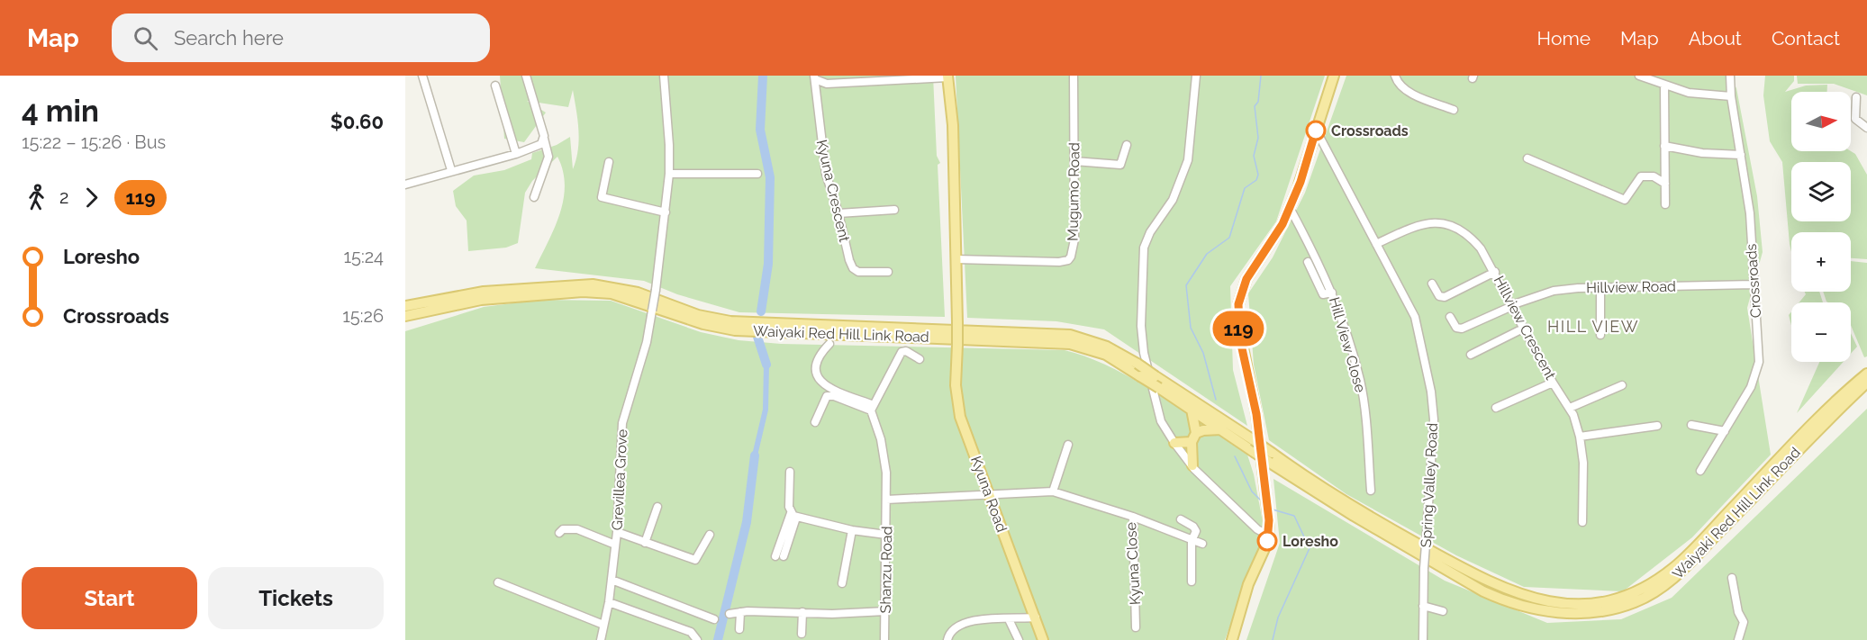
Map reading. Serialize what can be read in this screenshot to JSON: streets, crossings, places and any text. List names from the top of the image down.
{
  "streets": {
    "main road": ["Waiyaki Red Hill Link Road", "Kyuna Road"],
    "street": [
      "Kyuna Crescent",
      "Mugumo Road",
      "Crossroads",
      "Hillview Road",
      "Hillview Crescent",
      "Hill View Close",
      "Grevillea Grove",
      "Spring Valley Road",
      "Kyuna Close",
      "Shanzu Road"
    ]
  },
  "crossings": [
    ["Mugumo Road", "Kyuna Road"],
    ["Crossroads", "Hillview Road"],
    ["Hillview Road", "Hillview Crescent"],
    ["Hillview Crescent", "Spring Valley Road"],
    ["Kyuna Road", "Kyuna Close"]
  ],
  "districts": ["HILL VIEW"],
  "places": ["Crossroads", "Loresho"],
  "lines": ["bus line 119"],
  "north": "right",
  "page": {
    "header": "Map",
    "search": "Search here",
    "nav": [
      "Home",
      "Map",
      "About",
      "Contact"
    ],
    "heading": ["4 min", "15:22 – 15:26 · Bus", "$0.60"],
    "on_map": "119",
    "map_buttons": ["+", "−"],
    "legs": ["2", "119"],
    "list": [
      {
        "name": "Loresho",
        "value": "15:24"
      },
      {
        "name": "Crossroads",
        "value": "15:26"
      }
    ],
    "buttons": ["Start", "Tickets"]
  }
}
